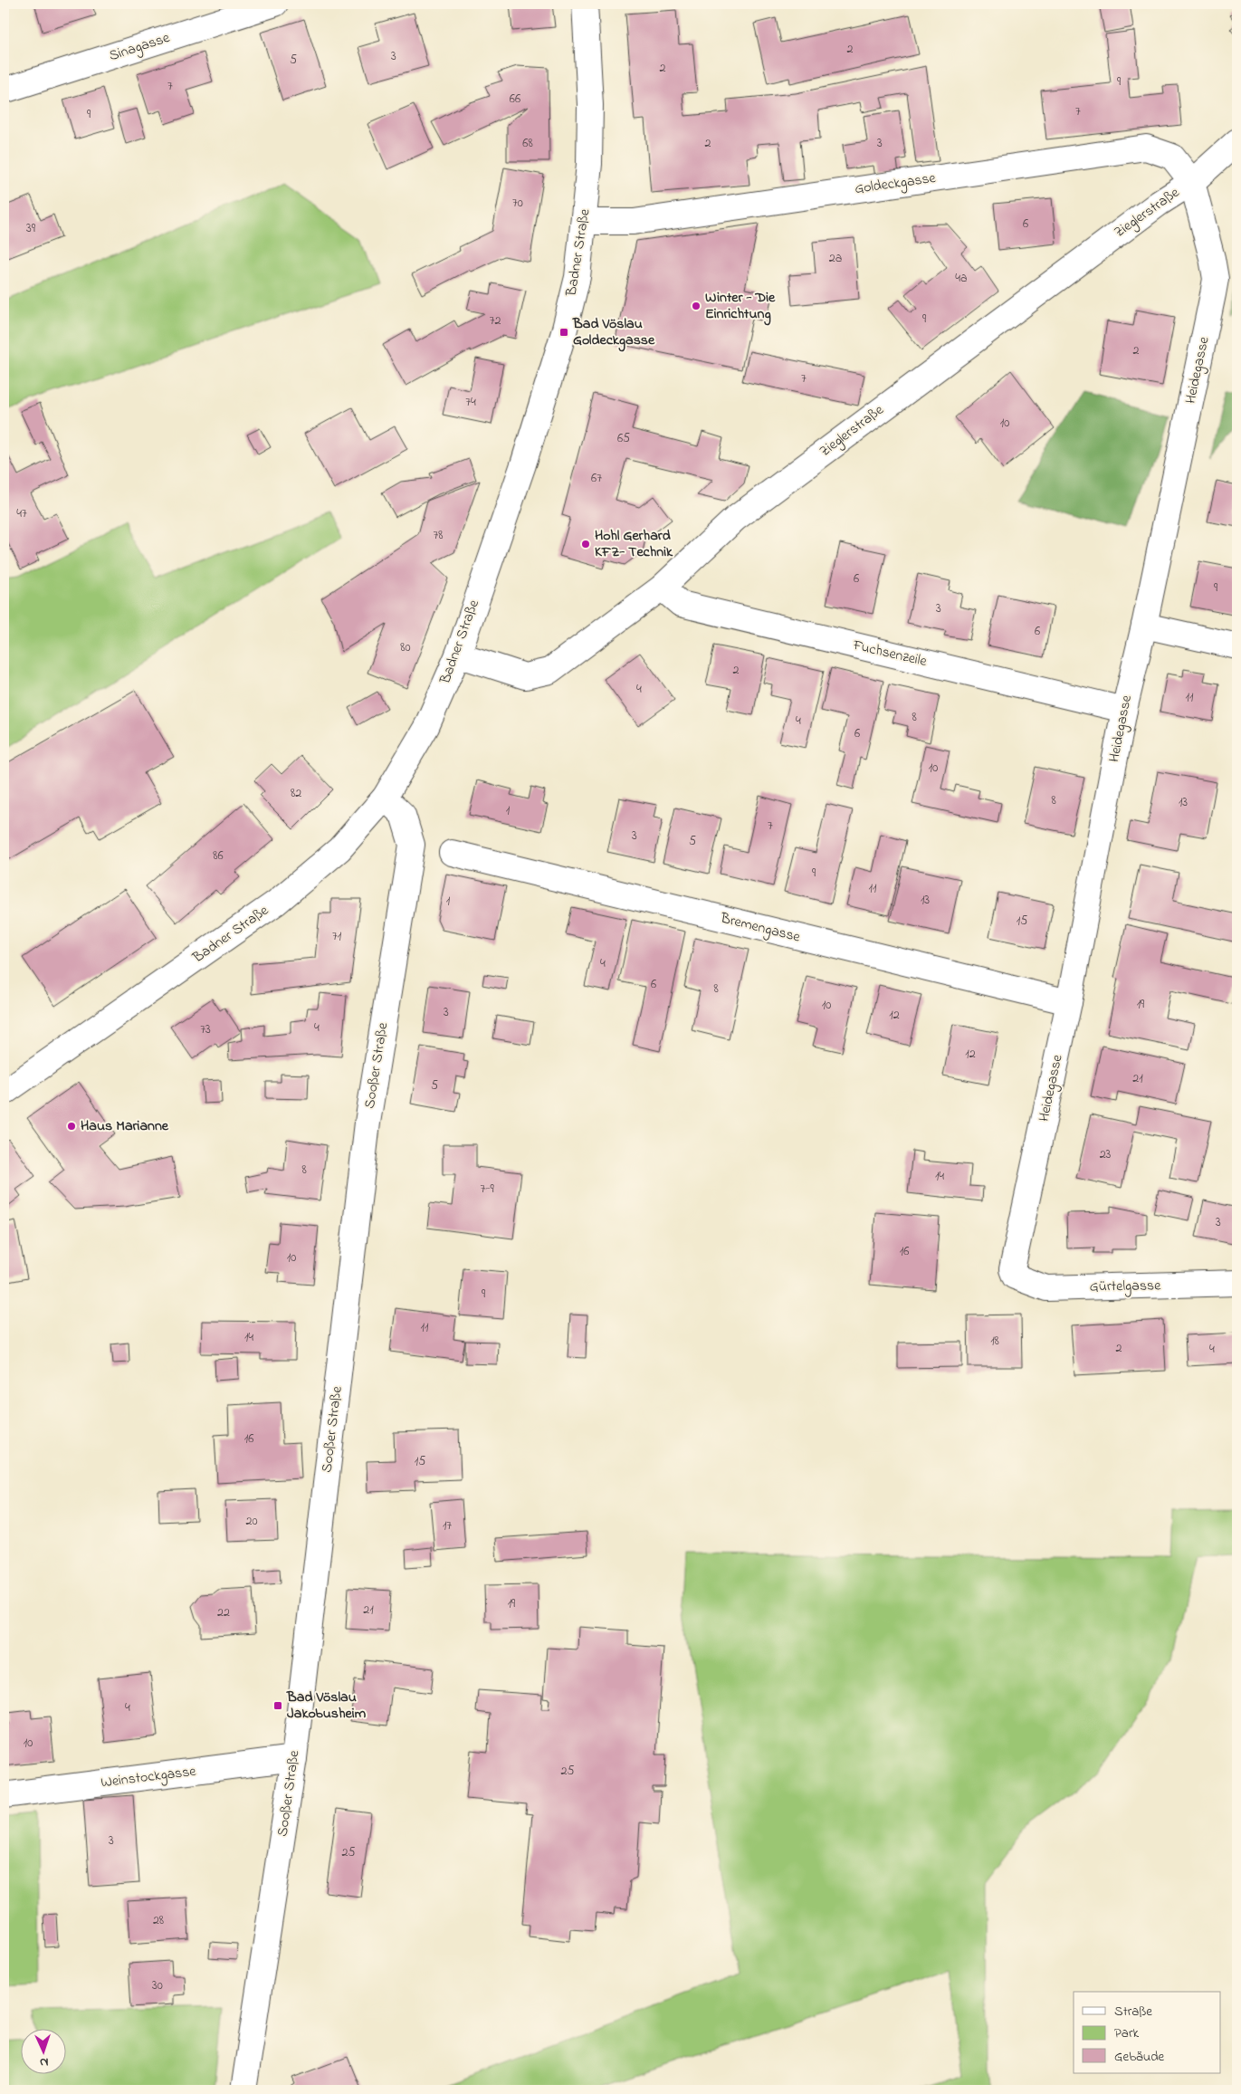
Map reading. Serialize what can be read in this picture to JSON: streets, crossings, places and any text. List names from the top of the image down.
{
  "streets": {
    "street": [
      "Sinagasse",
      "Goldeckgasse",
      "Zieglerstraße",
      "Badner Straße",
      "Heidegasse",
      "Fuchsenzeile",
      "Bremengasse",
      "Sooßer Straße",
      "Gürtelgasse",
      "Weinstockgasse"
    ]
  },
  "crossings": [
    ["Goldeckgasse", "Zieglerstraße"],
    ["Goldeckgasse", "Badner Straße"],
    ["Goldeckgasse", "Heidegasse"],
    ["Zieglerstraße", "Badner Straße"],
    ["Zieglerstraße", "Heidegasse"],
    ["Zieglerstraße", "Fuchsenzeile"],
    ["Badner Straße", "Sooßer Straße"],
    ["Heidegasse", "Fuchsenzeile"],
    ["Heidegasse", "Bremengasse"],
    ["Heidegasse", "Gürtelgasse"],
    ["Sooßer Straße", "Weinstockgasse"]
  ],
  "places": {
    "other": ["Winter - Die Einrichtung", "Hohl Gerhard KFZ- Technik", "Haus Marianne"],
    "transit": ["Bad Vöslau Goldeckgasse", "Bad Vöslau Jakobusheim"]
  },
  "house_numbers": [
    "2",
    "3",
    "5",
    "2",
    "9",
    "7",
    "66",
    "7",
    "9",
    "68",
    "2",
    "3",
    "70",
    "6",
    "39",
    "2a",
    "4a",
    "9",
    "72",
    "2",
    "7",
    "74",
    "10",
    "65",
    "67",
    "47",
    "78",
    "6",
    "9",
    "3",
    "6",
    "80",
    "2",
    "4",
    "11",
    "8",
    "4",
    "6",
    "10",
    "82",
    "8",
    "13",
    "1",
    "7",
    "3",
    "5",
    "86",
    "9",
    "11",
    "13",
    "1",
    "15",
    "71",
    "4",
    "6",
    "8",
    "19",
    "10",
    "3",
    "12",
    "4",
    "73",
    "12",
    "21",
    "5",
    "23",
    "8",
    "14",
    "7-9",
    "3",
    "16",
    "10",
    "9",
    "11",
    "14",
    "18",
    "2",
    "4",
    "16",
    "15",
    "20",
    "17",
    "19",
    "21",
    "22",
    "4",
    "10",
    "25",
    "3",
    "25",
    "28",
    "30"
  ],
  "legend": ["Straße", "Park", "Gebäude"],
  "north": "bottom"
}
